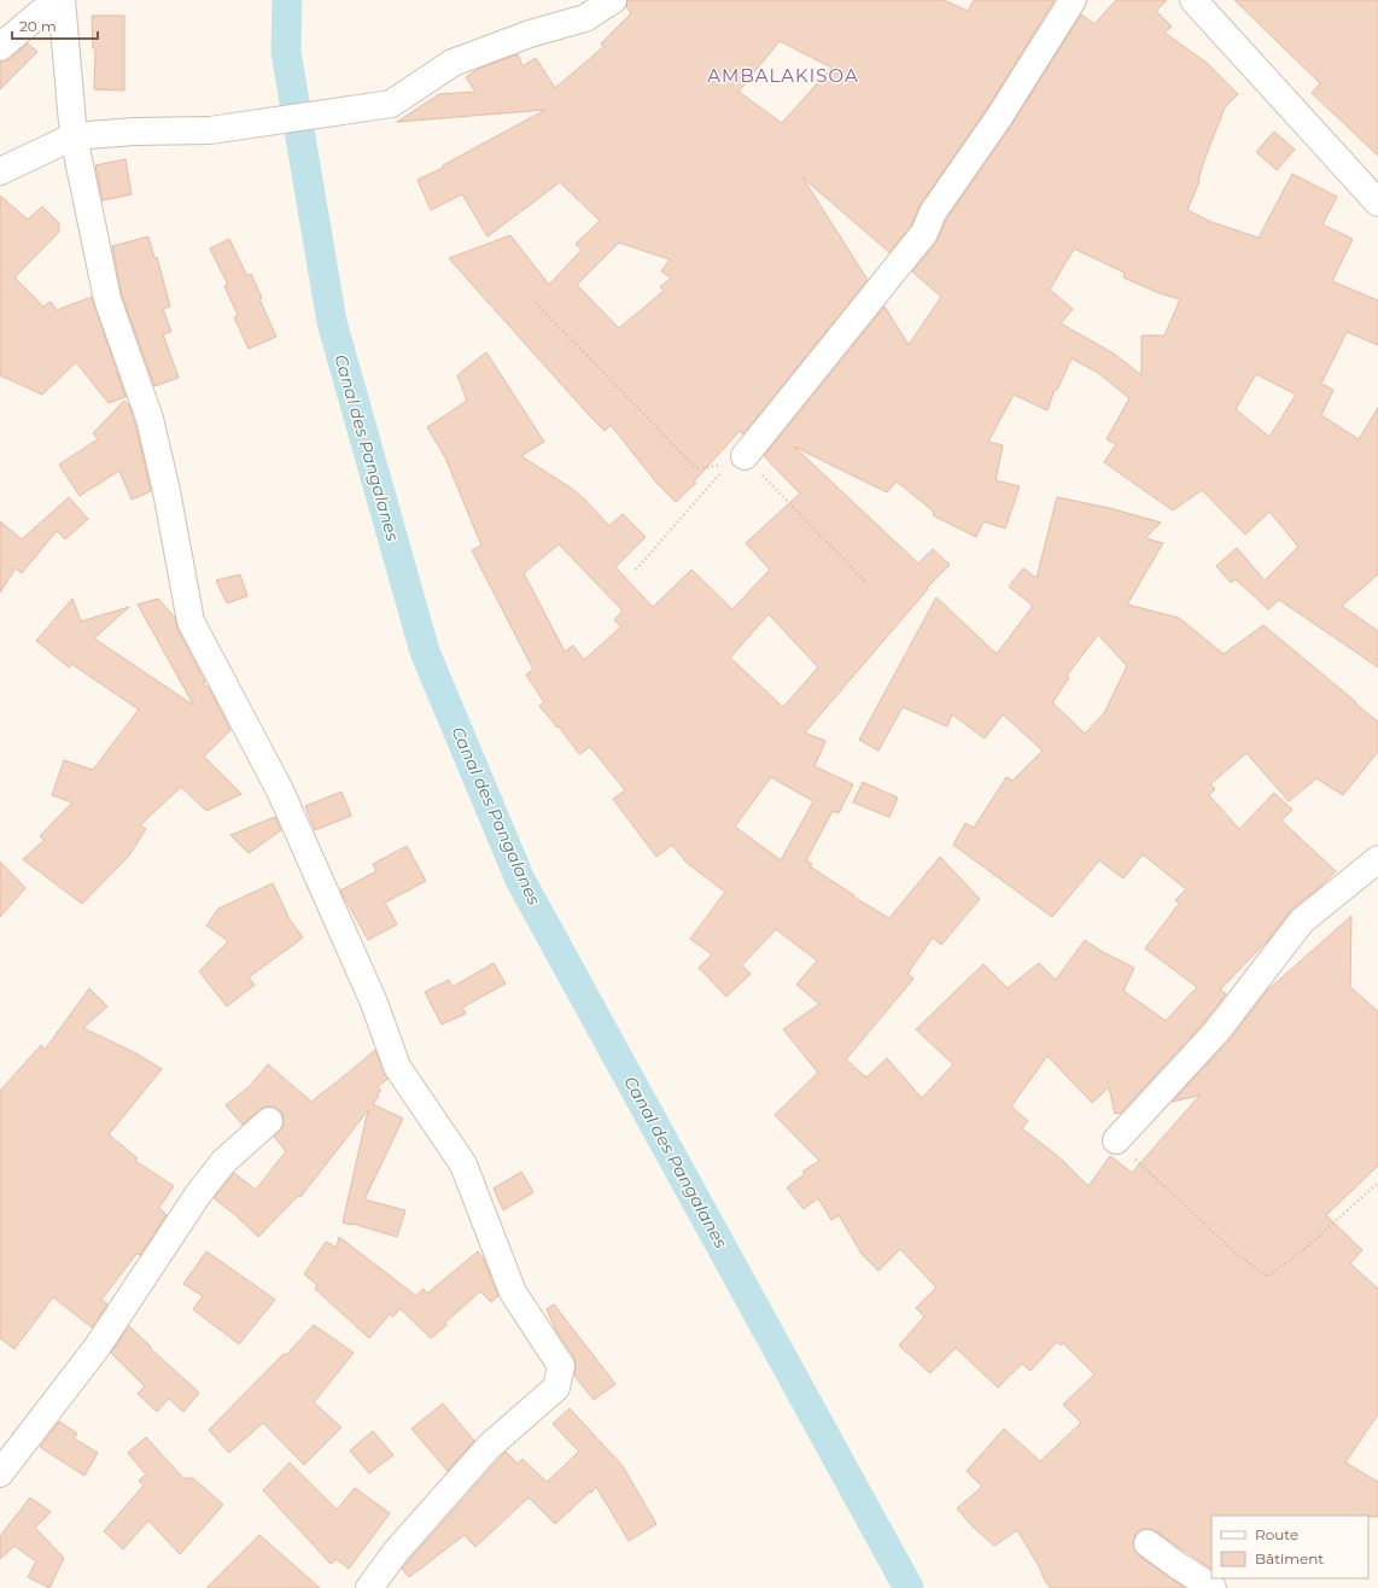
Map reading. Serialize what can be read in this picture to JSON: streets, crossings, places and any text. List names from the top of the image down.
{
  "districts": ["AMBALAKISOA"],
  "water": ["Canal des Pangalanes"],
  "legend": ["Route", "Bâtiment"],
  "scale_bar": "20 m"
}
